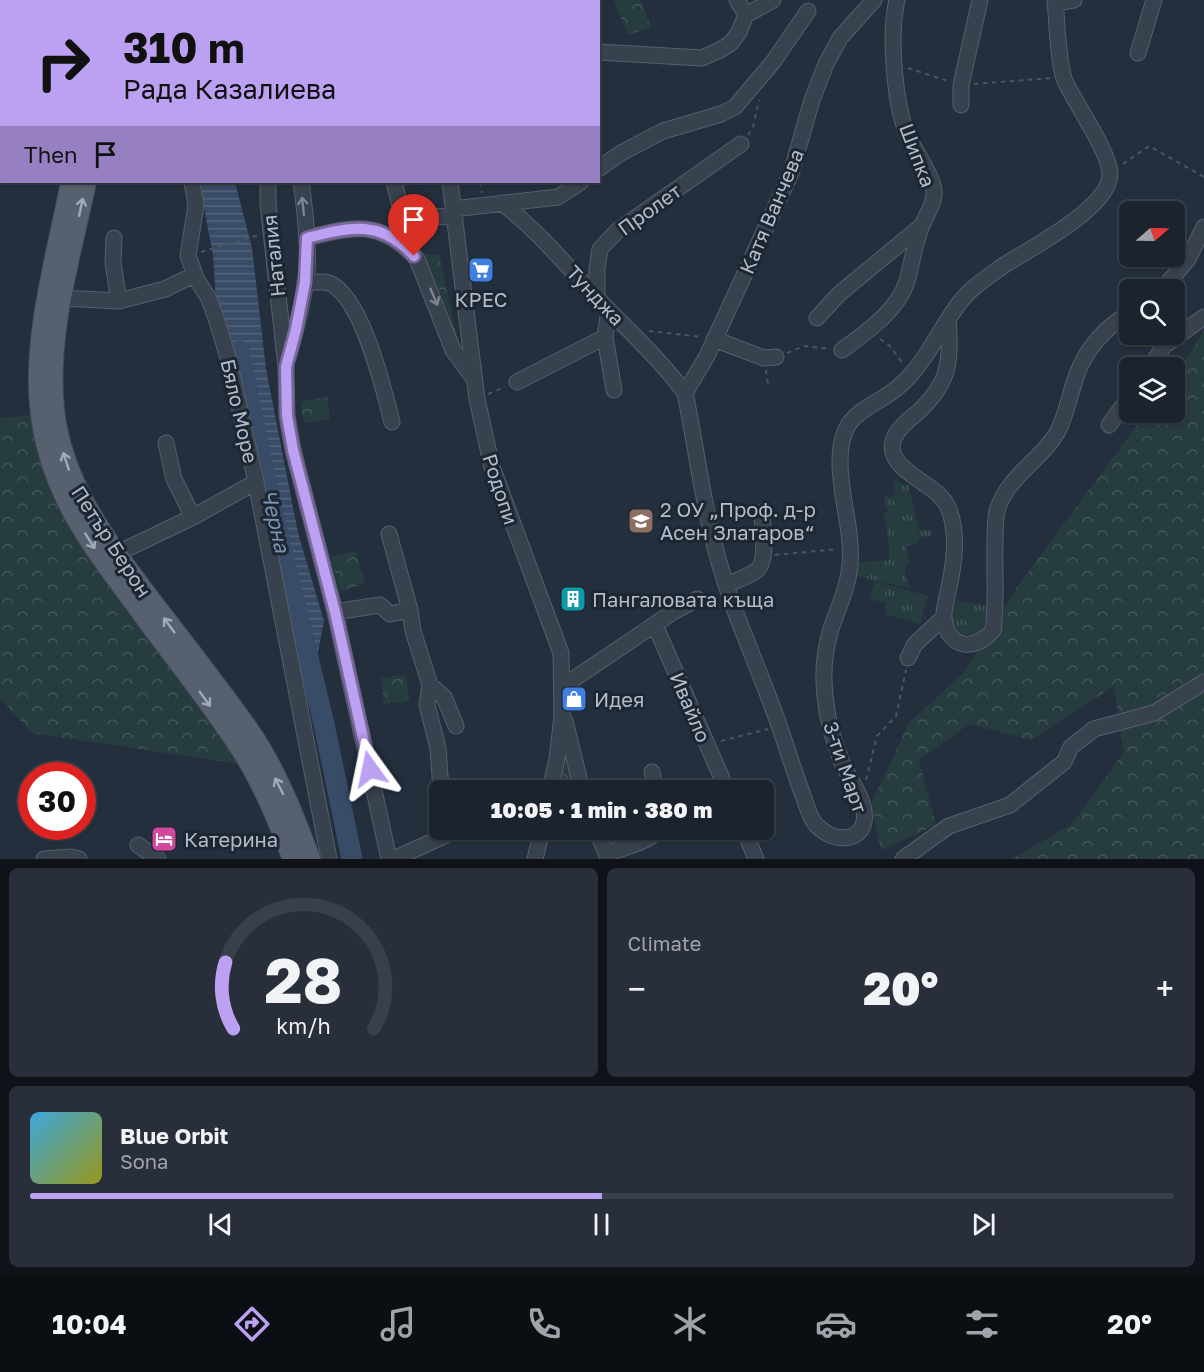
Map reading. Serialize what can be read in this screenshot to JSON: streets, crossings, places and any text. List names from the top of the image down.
{
  "streets": {
    "main road": ["Петър Берон"],
    "street": [
      "Шипка",
      "Пролет",
      "Катя Ванчева",
      "Наталия",
      "Тунджа",
      "Бяло Море",
      "Родопи",
      "Ивайло",
      "3-ти Март"
    ]
  },
  "crossings": [
    ["Пролет", "Тунджа"],
    ["Катя Ванчева", "Тунджа"],
    ["Катя Ванчева", "3-ти Март"],
    ["Тунджа", "3-ти Март"]
  ],
  "water": ["Черна"],
  "places": {
    "supermarket": ["КРЕС"],
    "school or university": ["2 ОУ „Проф. д-р Асен Златаров“"],
    "building": ["Пангаловата къща"],
    "shop": ["Идея"],
    "hotel": ["Катерина"]
  },
  "north": "right",
  "page": {
    "turn": ["310 m", "Рада Казалиева"],
    "then": "Then",
    "limit": "30",
    "trip": "10:05 · 1 min · 380 m",
    "tile": "Climate",
    "heat": ["−", "20°", "+"],
    "song": ["Blue Orbit", "Sona"],
    "tabs": ["10:04", "20°"],
    "gauge": ["28", "km/h"]
  }
}
